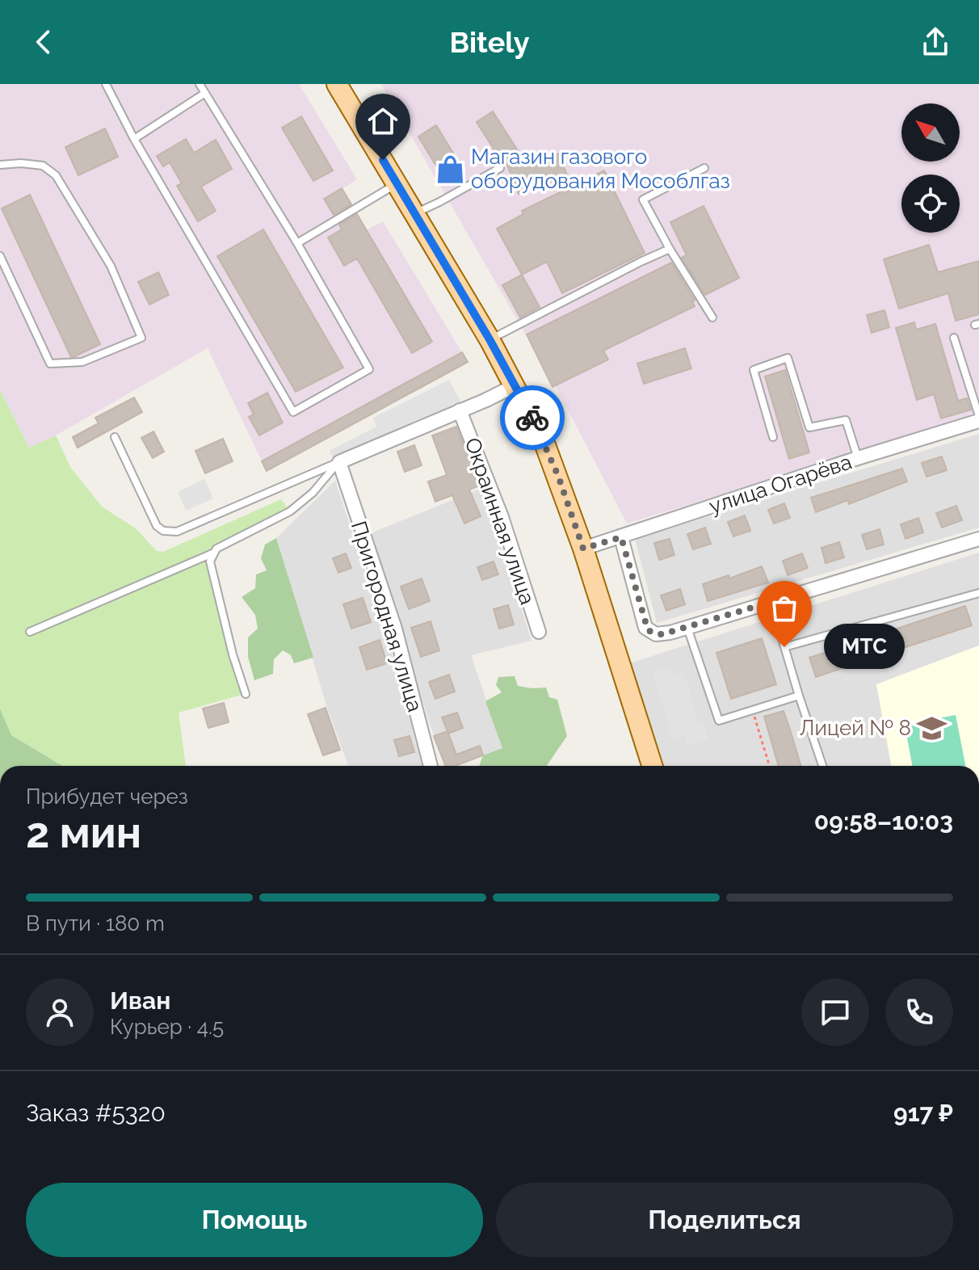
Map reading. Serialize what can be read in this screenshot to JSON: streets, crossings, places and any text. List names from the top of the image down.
{
  "streets": {
    "street": ["улица Огарёва", "Окраинная улица", "Пригородная улица"]
  },
  "places": {
    "shop": ["Магазин газового оборудования Мособлгаз"],
    "other": ["МТС"],
    "school or university": ["Лицей № 8"]
  },
  "north": "top left",
  "page": {
    "header": "Bitely",
    "bubble": "МТС",
    "heading": ["2 мин", "Прибудет через", "09:58–10:03"],
    "panel": [
      "Иван",
      "Курьер · 4.5",
      "Заказ #5320",
      "917 ₽"
    ],
    "bar": "В пути · 180 m",
    "buttons": ["Помощь", "Поделиться"]
  }
}
